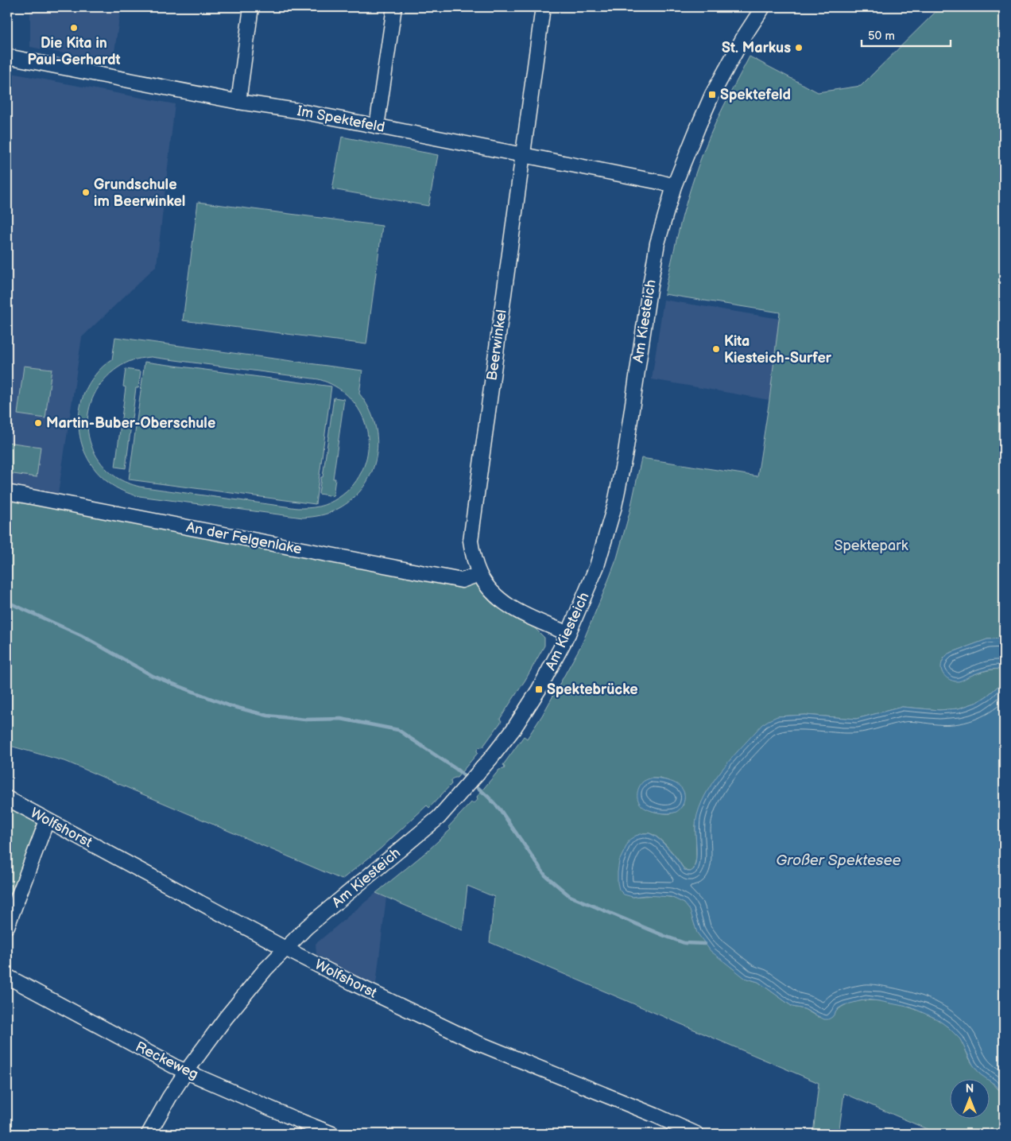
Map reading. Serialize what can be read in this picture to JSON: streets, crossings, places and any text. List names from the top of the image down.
{
  "streets": {
    "street": [
      "Im Spektefeld",
      "Am Kiesteich",
      "Beerwinkel",
      "An der Felgenlake",
      "Wolfshorst",
      "Reckeweg"
    ]
  },
  "crossings": [
    ["Im Spektefeld", "Am Kiesteich"],
    ["Im Spektefeld", "Beerwinkel"],
    ["Am Kiesteich", "Beerwinkel"],
    ["Am Kiesteich", "Wolfshorst"],
    ["Am Kiesteich", "Reckeweg"],
    ["Beerwinkel", "An der Felgenlake"]
  ],
  "water": ["Großer Spektesee"],
  "parks": ["Spektepark"],
  "places": {
    "other": [
      "Die Kita in Paul-Gerhardt",
      "St. Markus",
      "Grundschule im Beerwinkel",
      "Kita Kiesteich-Surfer",
      "Martin-Buber-Oberschule"
    ],
    "transit": ["Spektefeld", "Spektebrücke"]
  },
  "scale_bar": "50 m",
  "north": "top"
}
